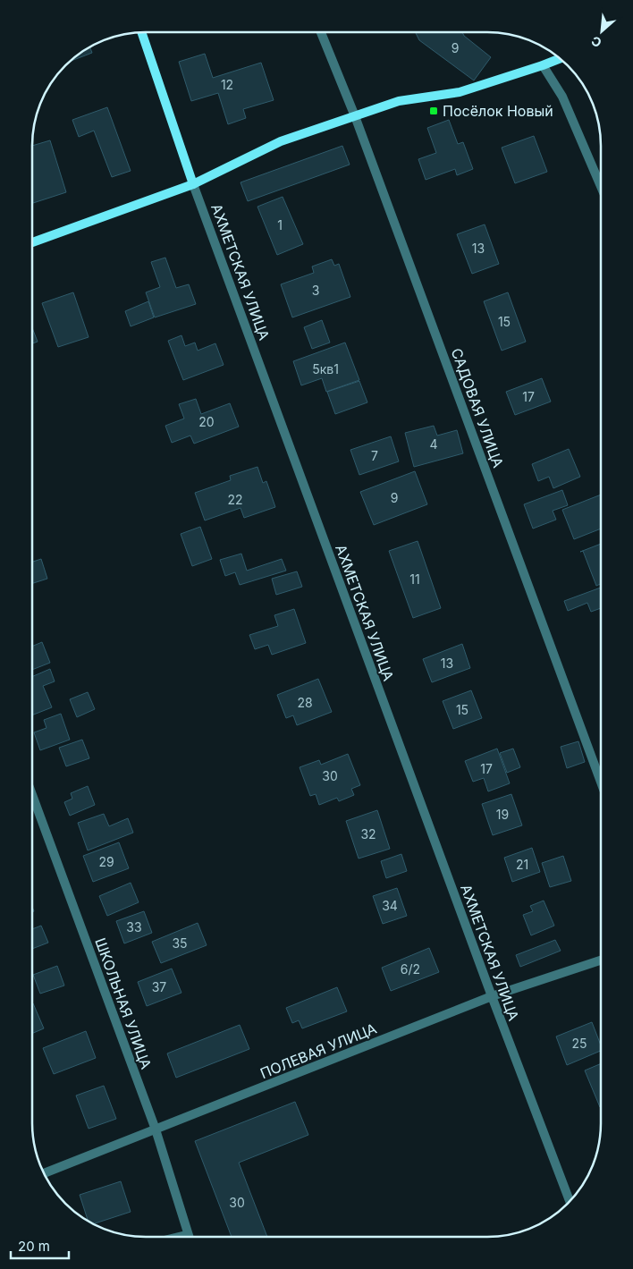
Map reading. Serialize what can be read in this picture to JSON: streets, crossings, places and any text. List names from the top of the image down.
{
  "streets": {
    "street": [
      "АХМЕТСКАЯ УЛИЦА",
      "САДОВАЯ УЛИЦА",
      "ШКОЛЬНАЯ УЛИЦА",
      "ПОЛЕВАЯ УЛИЦА"
    ]
  },
  "crossings": [
    ["АХМЕТСКАЯ УЛИЦА", "ПОЛЕВАЯ УЛИЦА"],
    ["ШКОЛЬНАЯ УЛИЦА", "ПОЛЕВАЯ УЛИЦА"]
  ],
  "places": {
    "transit": ["Посёлок Новый"]
  },
  "house_numbers": [
    "9",
    "12",
    "1",
    "13",
    "3",
    "15",
    "5кв1",
    "17",
    "20",
    "4",
    "7",
    "9",
    "22",
    "11",
    "13",
    "28",
    "15",
    "17",
    "30",
    "19",
    "32",
    "29",
    "21",
    "34",
    "33",
    "35",
    "6/2",
    "37",
    "25",
    "30"
  ],
  "scale_bar": "20 m",
  "north": "bottom left"
}
